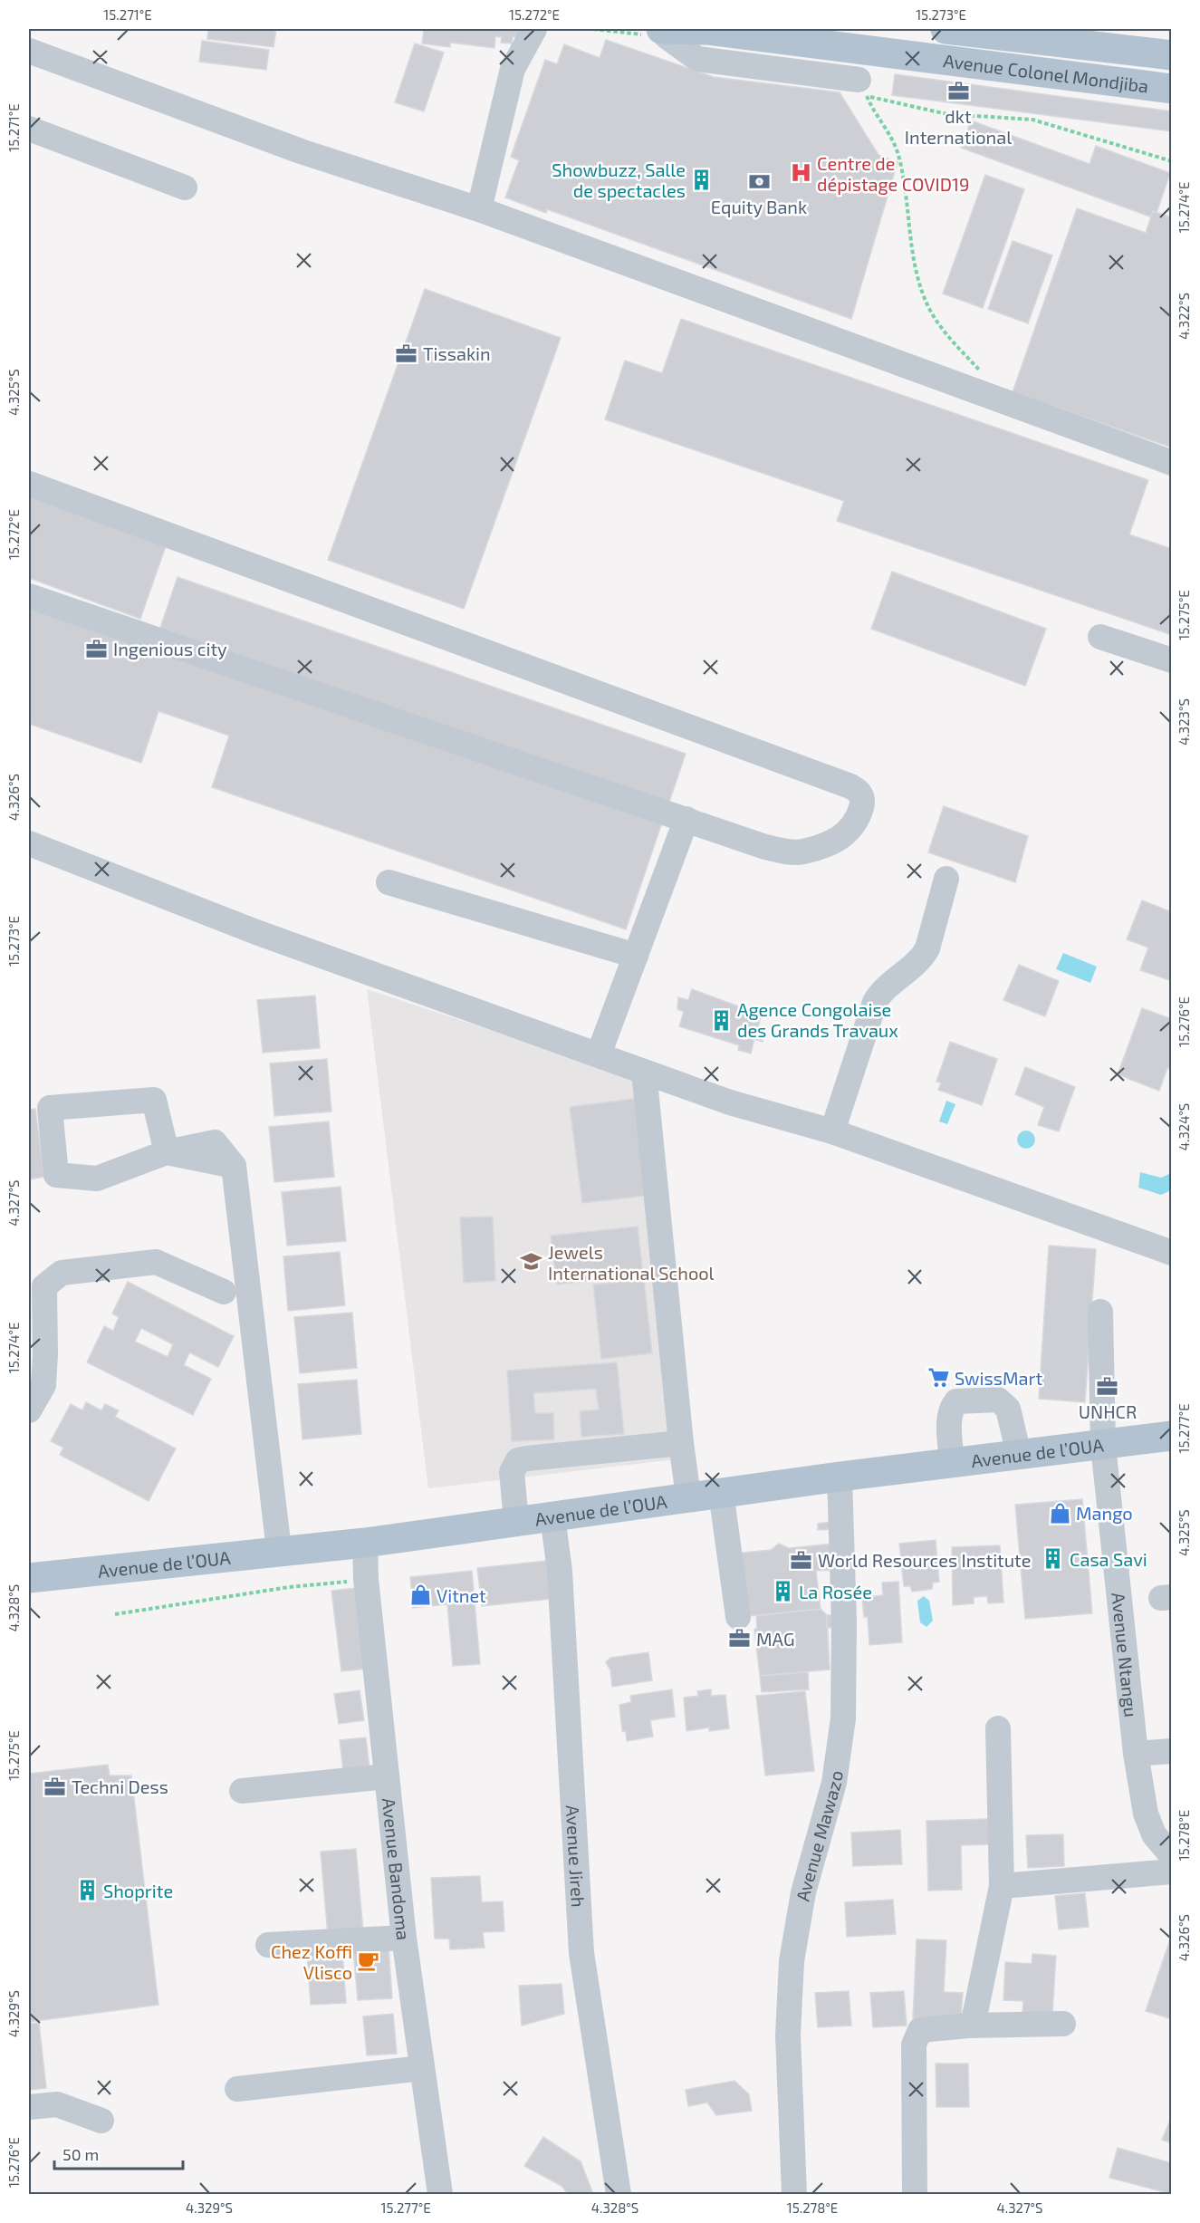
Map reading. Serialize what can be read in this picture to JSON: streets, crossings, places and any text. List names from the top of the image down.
{
  "streets": {
    "main road": ["Avenue Colonel Mondjiba", "Avenue de l’OUA"],
    "street": [
      "Avenue Ntangu",
      "Avenue Mawazo",
      "Avenue Jireh",
      "Avenue Bandoma"
    ]
  },
  "crossings": [
    ["Avenue de l’OUA", "Avenue Ntangu"],
    ["Avenue de l’OUA", "Avenue Mawazo"],
    ["Avenue de l’OUA", "Avenue Jireh"],
    ["Avenue de l’OUA", "Avenue Bandoma"]
  ],
  "places": {
    "office": [
      "dkt International",
      "Tissakin",
      "Ingenious city",
      "UNHCR",
      "World Resources Institute",
      "MAG",
      "Techni Dess"
    ],
    "hospital": ["Centre de dépistage COVID19"],
    "building": [
      "Showbuzz, Salle de spectacles",
      "Agence Congolaise des Grands Travaux",
      "Casa Savi",
      "La Rosée",
      "Shoprite"
    ],
    "bank": ["Equity Bank"],
    "school or university": ["Jewels International School"],
    "supermarket": ["SwissMart"],
    "shop": ["Mango", "Vitnet"],
    "cafe": ["Chez Koffi Vlisco"]
  },
  "scale_bar": "50 m",
  "coordinates": [
    "15.271°E",
    "15.272°E",
    "15.273°E",
    "15.274°E",
    "4.322°S",
    "4.325°S",
    "15.275°E",
    "4.323°S",
    "4.326°S",
    "15.276°E",
    "4.324°S",
    "4.327°S",
    "15.277°E",
    "4.328°S",
    "15.278°E",
    "4.329°S"
  ]
}
